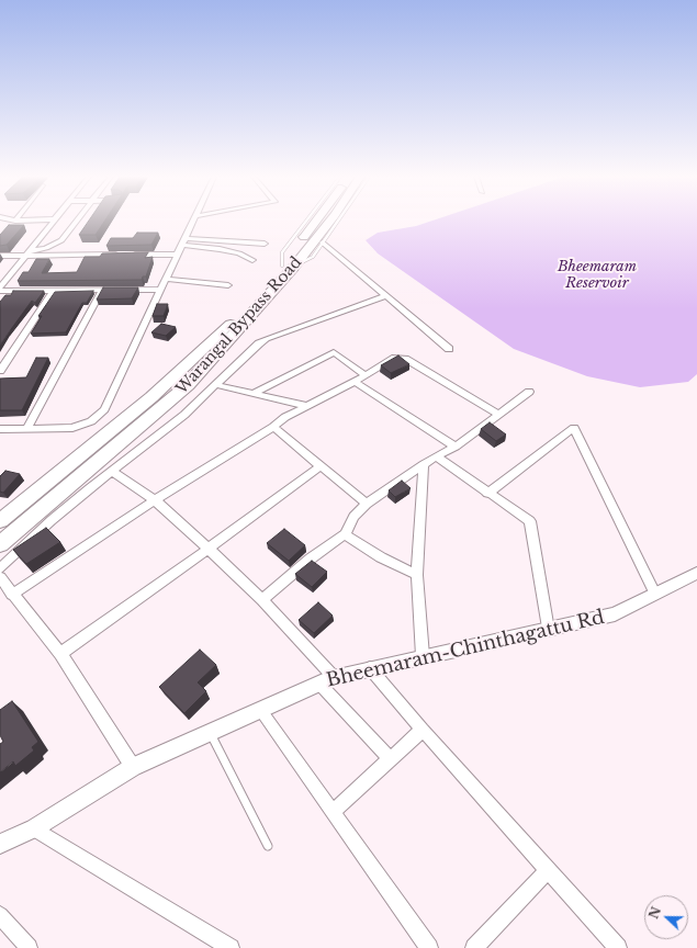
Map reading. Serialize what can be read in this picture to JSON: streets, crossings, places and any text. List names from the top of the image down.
{
  "streets": {
    "highway": ["Warangal Bypass Road"],
    "street": ["Bheemaram-Chinthagattu Rd"]
  },
  "water": ["Bheemaram Reservoir"],
  "north": "left"
}
